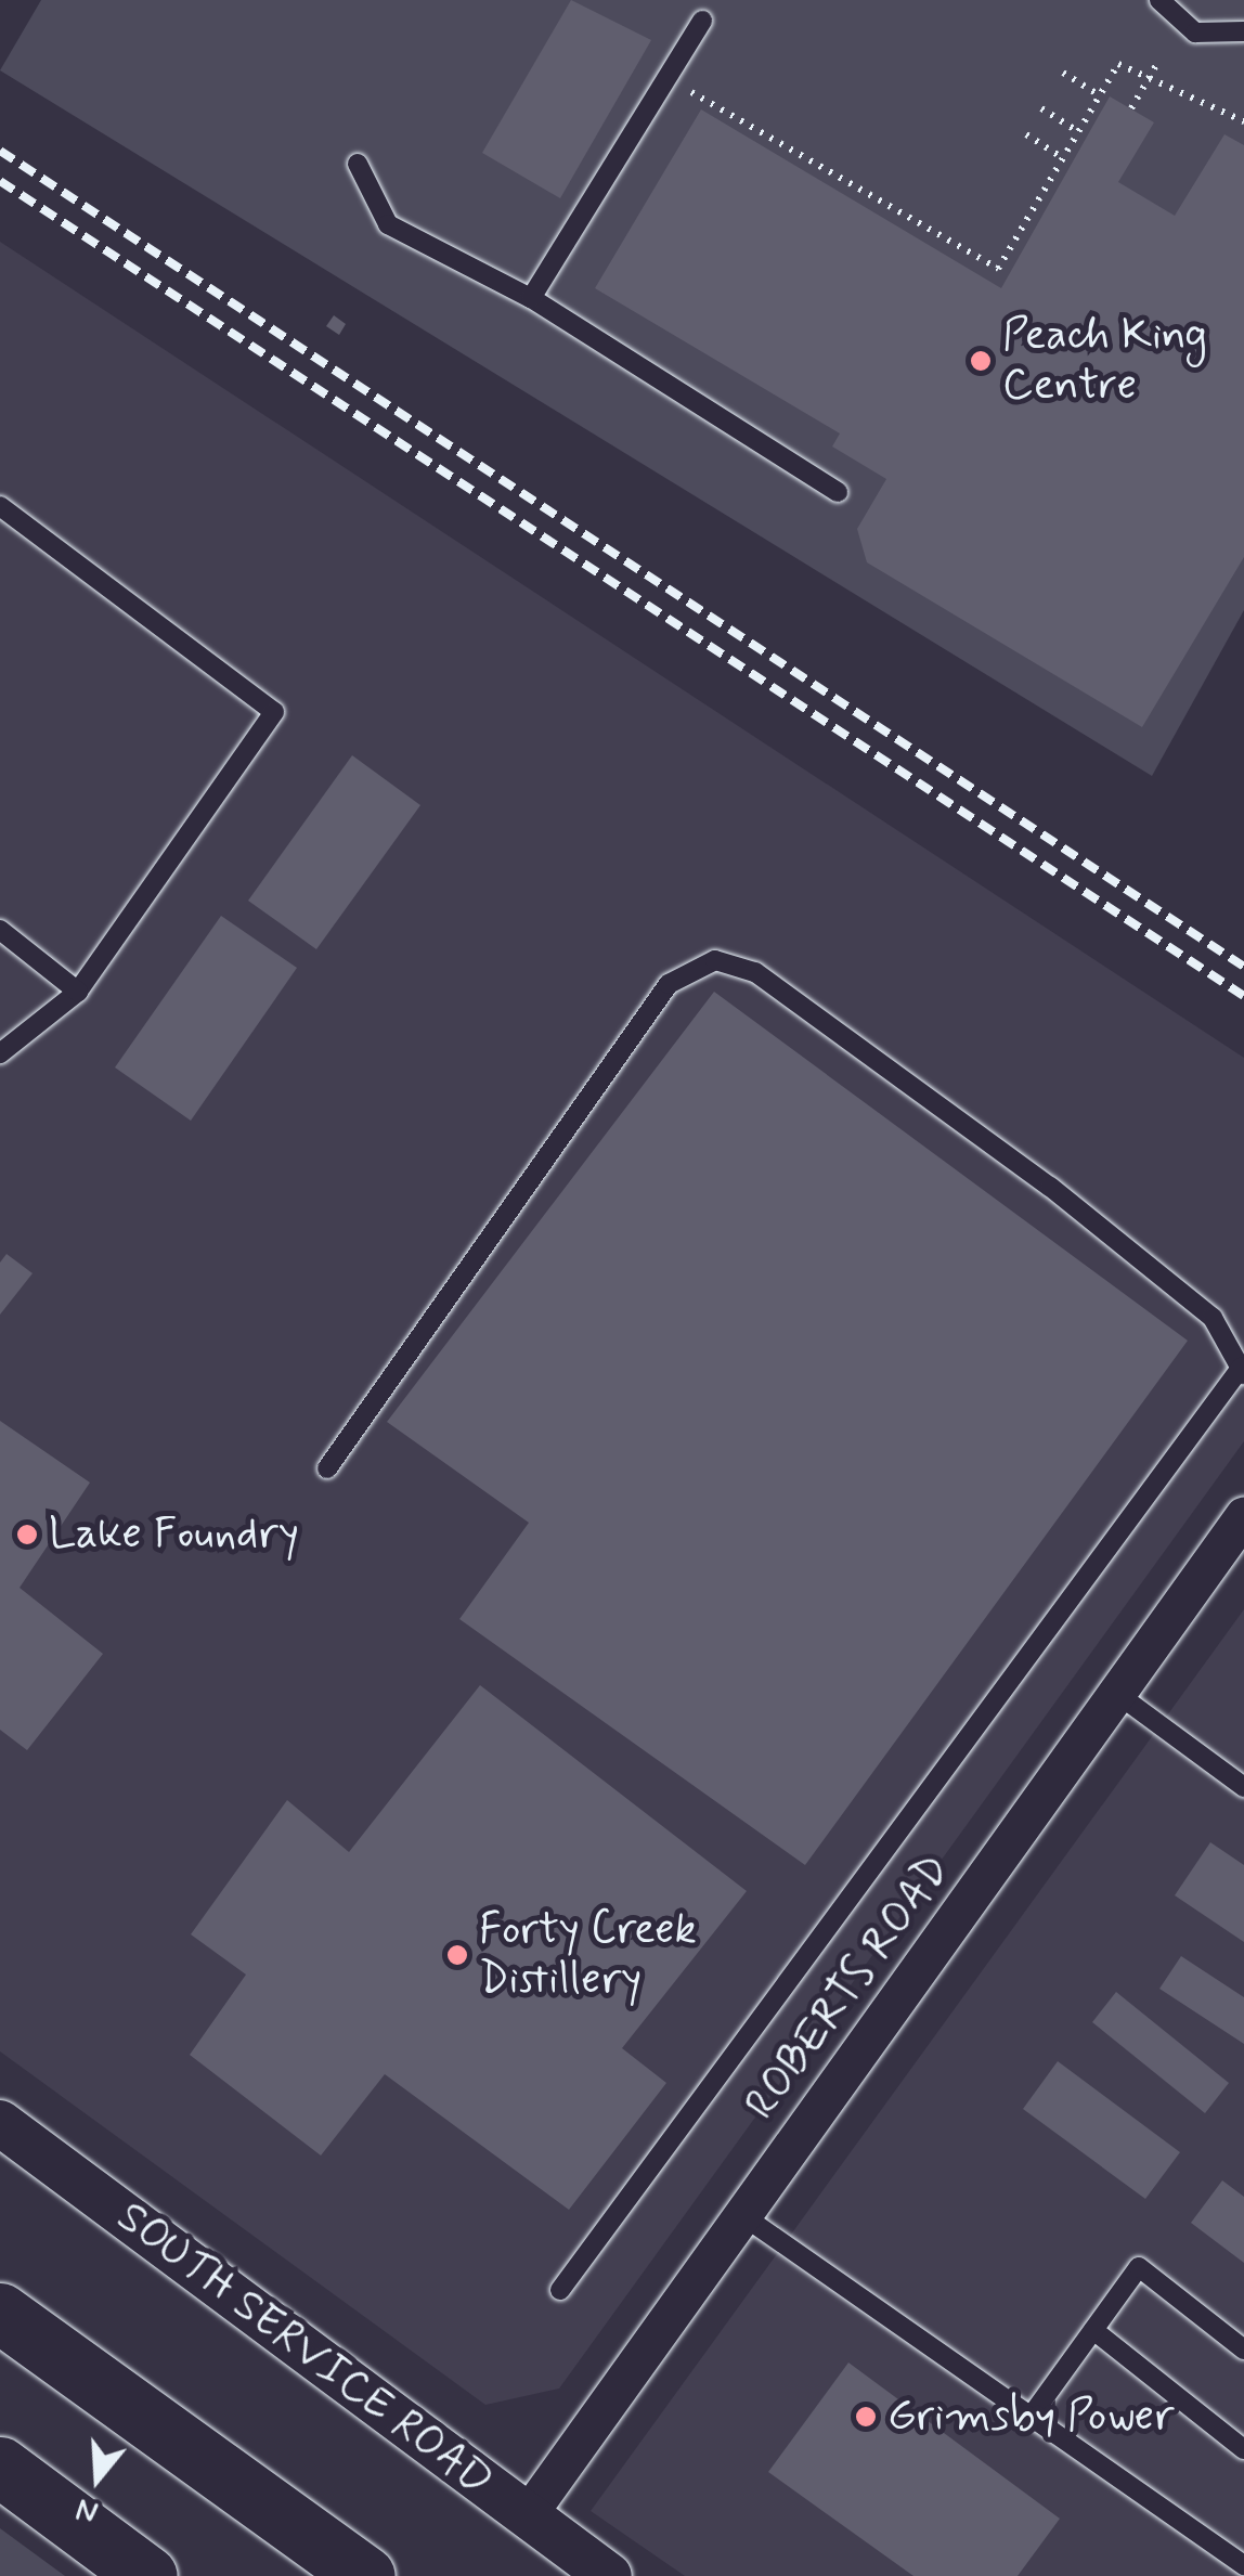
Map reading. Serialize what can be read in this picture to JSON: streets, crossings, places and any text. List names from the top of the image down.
{
  "streets": {
    "street": ["ROBERTS ROAD", "SOUTH SERVICE ROAD"]
  },
  "crossings": [
    ["ROBERTS ROAD", "SOUTH SERVICE ROAD"]
  ],
  "places": [
    "Peach King Centre",
    "Lake Foundry",
    "Forty Creek Distillery",
    "Grimsby Power"
  ],
  "north": "bottom"
}
